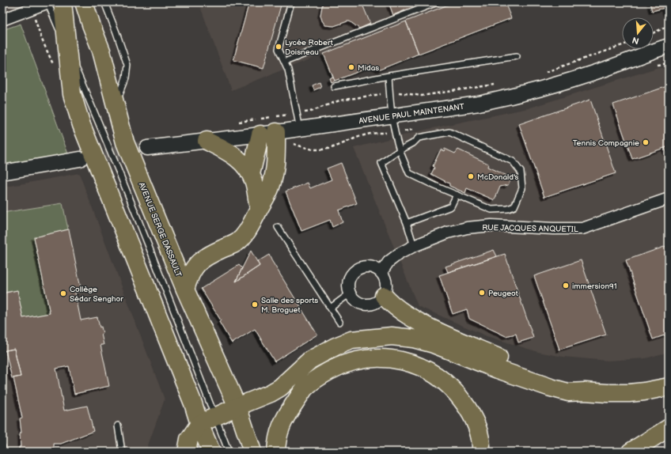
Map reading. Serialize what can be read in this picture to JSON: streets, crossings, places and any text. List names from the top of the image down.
{
  "streets": {
    "main road": ["AVENUE SERGE DASSAULT"],
    "street": ["AVENUE PAUL MAINTENANT", "RUE JACQUES ANQUETIL"]
  },
  "places": [
    "Lycée Robert Doisneau",
    "Midas",
    "Tennis Compagnie",
    "McDonald's",
    "immersion91",
    "Peugeot",
    "Collège Sédar Senghor",
    "Salle des sports M. Broguet"
  ],
  "north": "bottom"
}
